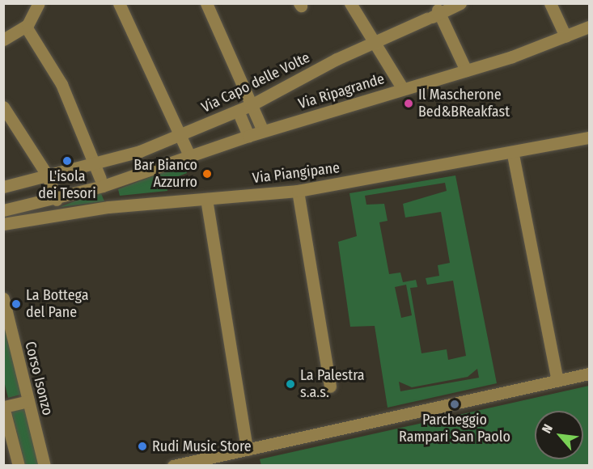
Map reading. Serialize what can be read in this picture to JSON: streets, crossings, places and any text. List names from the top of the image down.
{
  "streets": {
    "street": [
      "Via Capo delle Volte",
      "Via Ripagrande",
      "Via Piangipane",
      "Corso Isonzo"
    ]
  },
  "places": [
    "Il Mascherone Bed&BReakfast",
    "L'isola dei Tesori",
    "Bar Bianco Azzurro",
    "La Bottega del Pane",
    "La Palestra s.a.s.",
    "Parcheggio Rampari San Paolo",
    "Rudi Music Store"
  ],
  "north": "top left"
}
